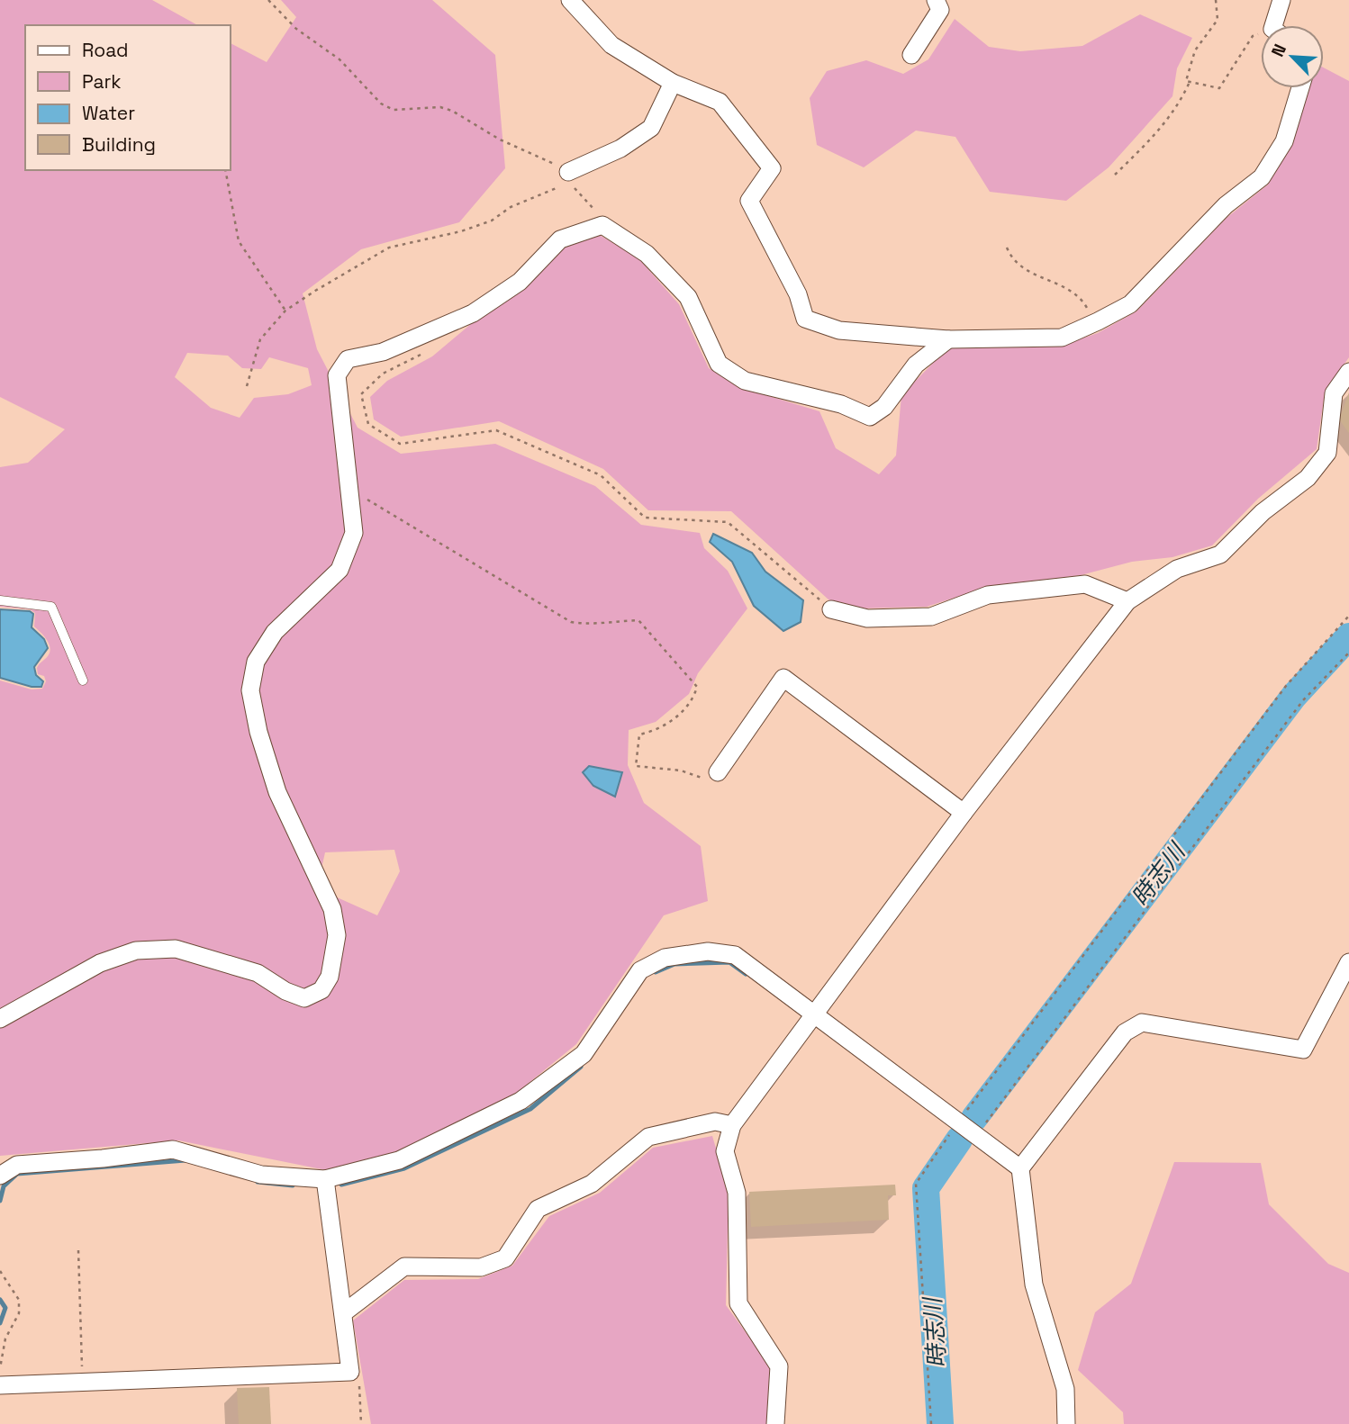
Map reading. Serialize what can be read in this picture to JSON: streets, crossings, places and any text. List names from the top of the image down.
{
  "water": ["時志川"],
  "legend": [
    "Road",
    "Park",
    "Water",
    "Building"
  ],
  "north": "top left"
}
